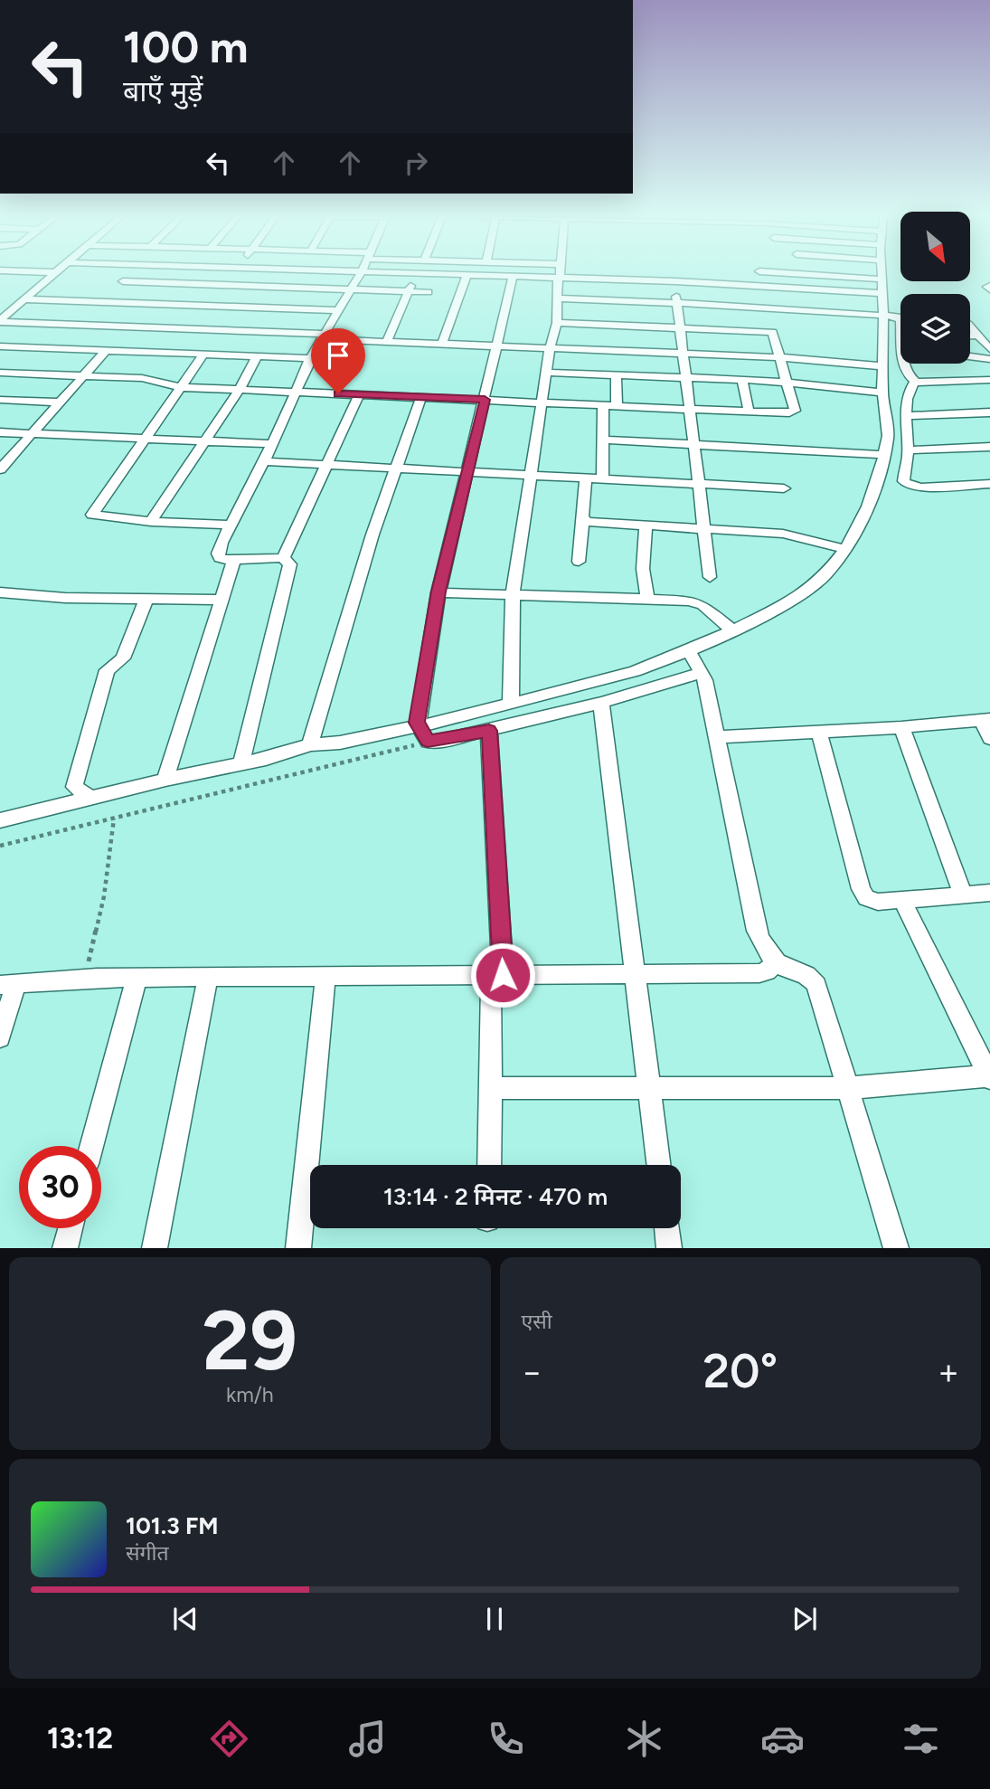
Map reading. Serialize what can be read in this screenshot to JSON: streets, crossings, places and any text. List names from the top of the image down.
{
  "north": "bottom right",
  "page": {
    "turn": ["100 m", "बाएँ मुड़ें"],
    "limit": "30",
    "trip": "13:14 · 2 मिनट · 470 m",
    "tile": [
      ["29", "km/h"],
      "एसी"
    ],
    "heat": ["−", "20°", "+"],
    "song": ["101.3 FM", "संगीत"],
    "tabs": "13:12"
  }
}
